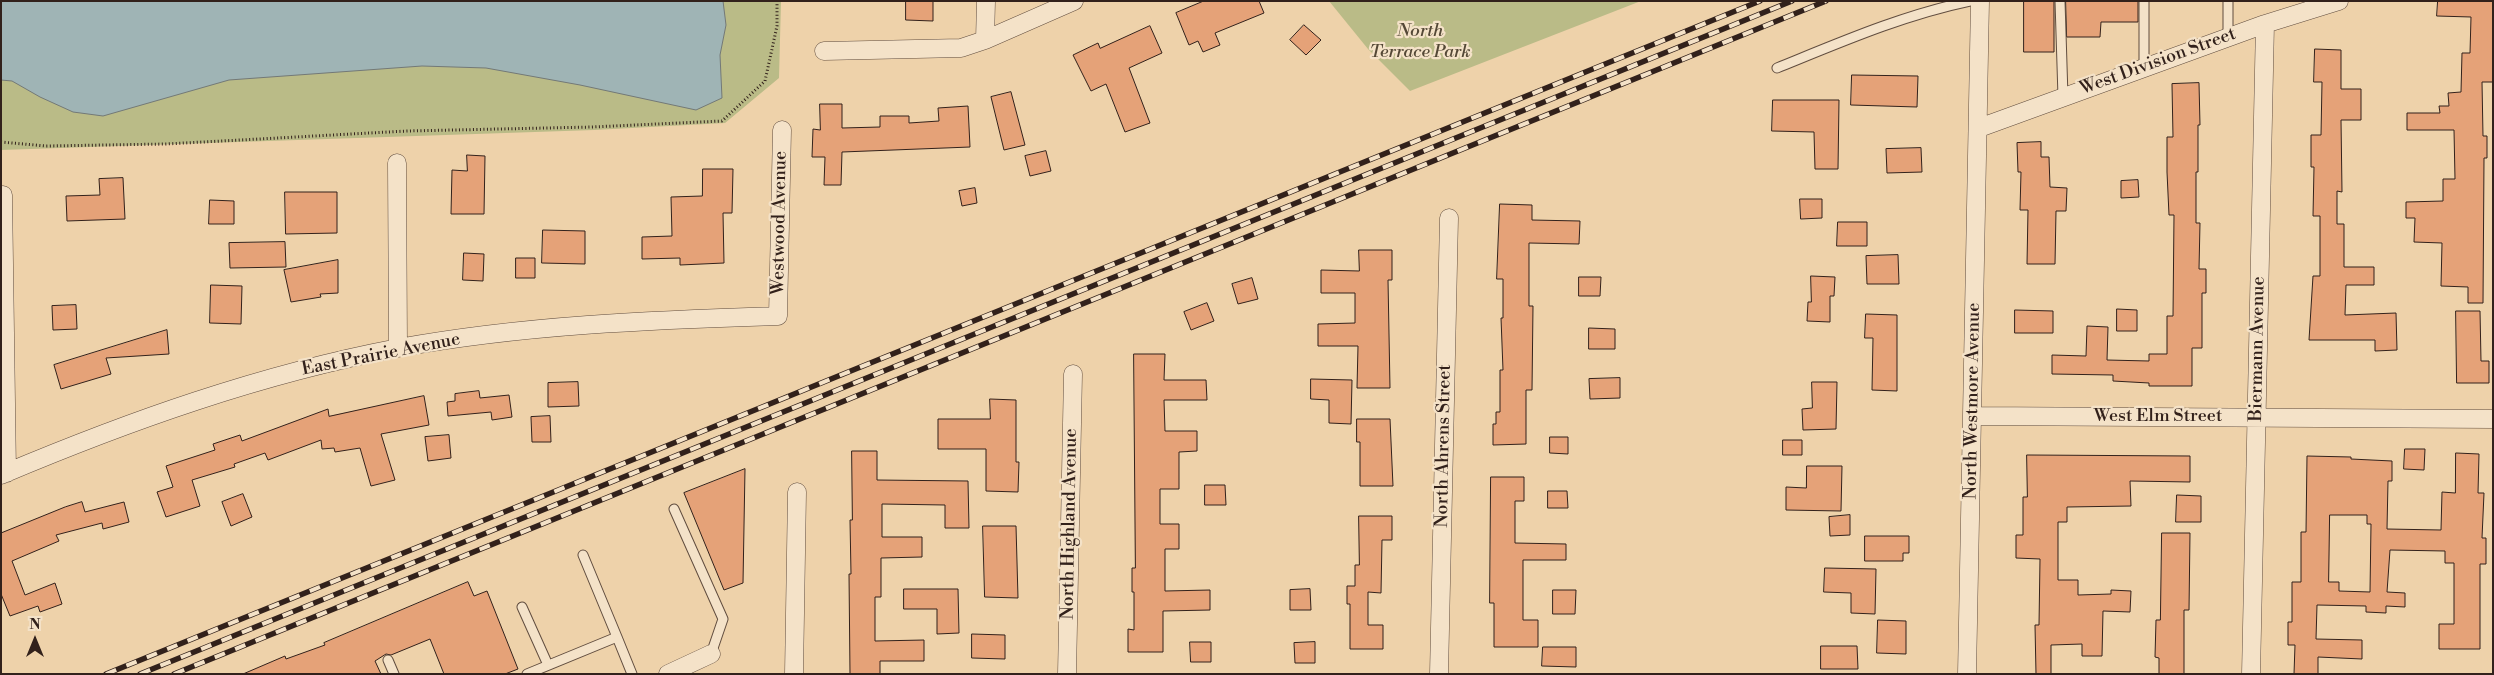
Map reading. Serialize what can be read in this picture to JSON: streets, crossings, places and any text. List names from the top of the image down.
{
  "streets": {
    "street": [
      "West Division Street",
      "Westwood Avenue",
      "Biermann Avenue",
      "East Prairie Avenue",
      "North Westmore Avenue",
      "West Elm Street",
      "North Ahrens Street",
      "North Highland Avenue"
    ]
  },
  "crossings": [
    ["West Division Street", "Biermann Avenue"],
    ["West Division Street", "North Westmore Avenue"],
    ["Westwood Avenue", "East Prairie Avenue"],
    ["Biermann Avenue", "West Elm Street"],
    ["North Westmore Avenue", "West Elm Street"]
  ],
  "parks": ["North Terrace Park"],
  "north": "top"
}
